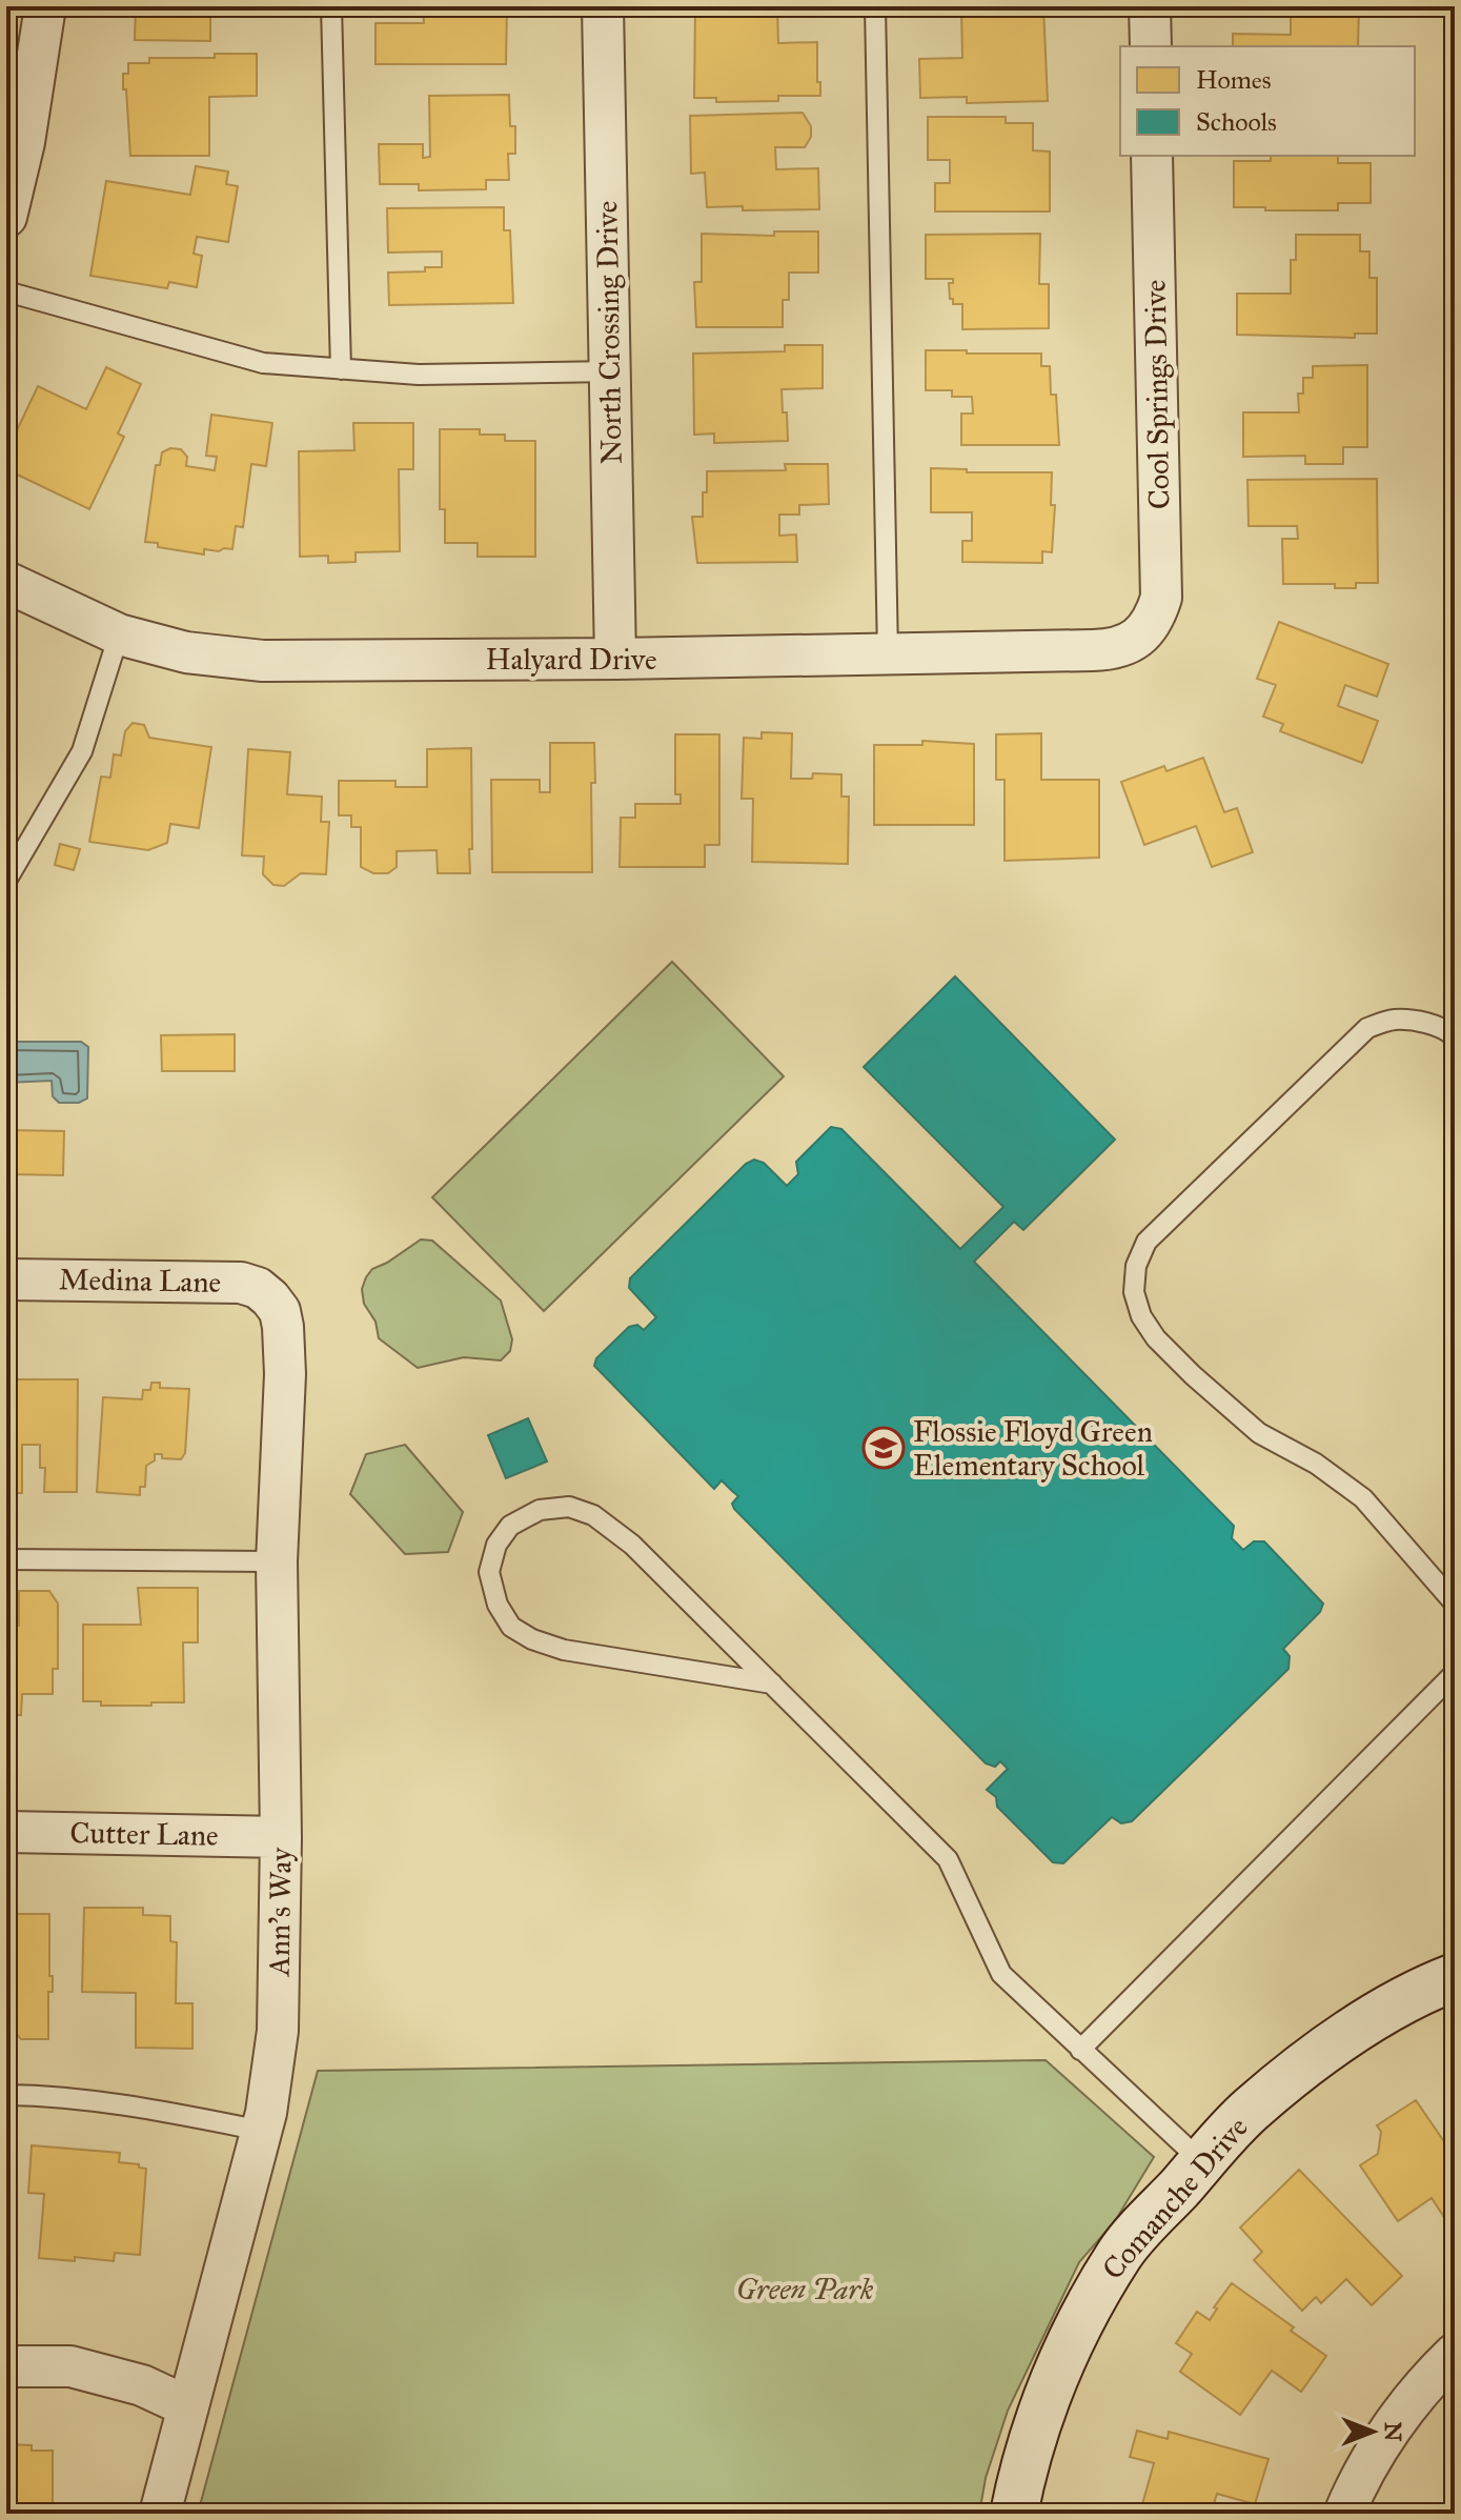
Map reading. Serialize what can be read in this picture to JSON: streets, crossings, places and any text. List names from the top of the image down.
{
  "streets": {
    "street": [
      "North Crossing Drive",
      "Cool Springs Drive",
      "Halyard Drive",
      "Medina Lane",
      "Cutter Lane",
      "Ann's Way",
      "Comanche Drive"
    ]
  },
  "crossings": [
    ["North Crossing Drive", "Halyard Drive"],
    ["Cool Springs Drive", "Halyard Drive"],
    ["Medina Lane", "Ann's Way"],
    ["Cutter Lane", "Ann's Way"]
  ],
  "parks": ["Green Park"],
  "places": {
    "school or university": ["Flossie Floyd Green Elementary School"]
  },
  "legend": ["Homes", "Schools"],
  "north": "right"
}
